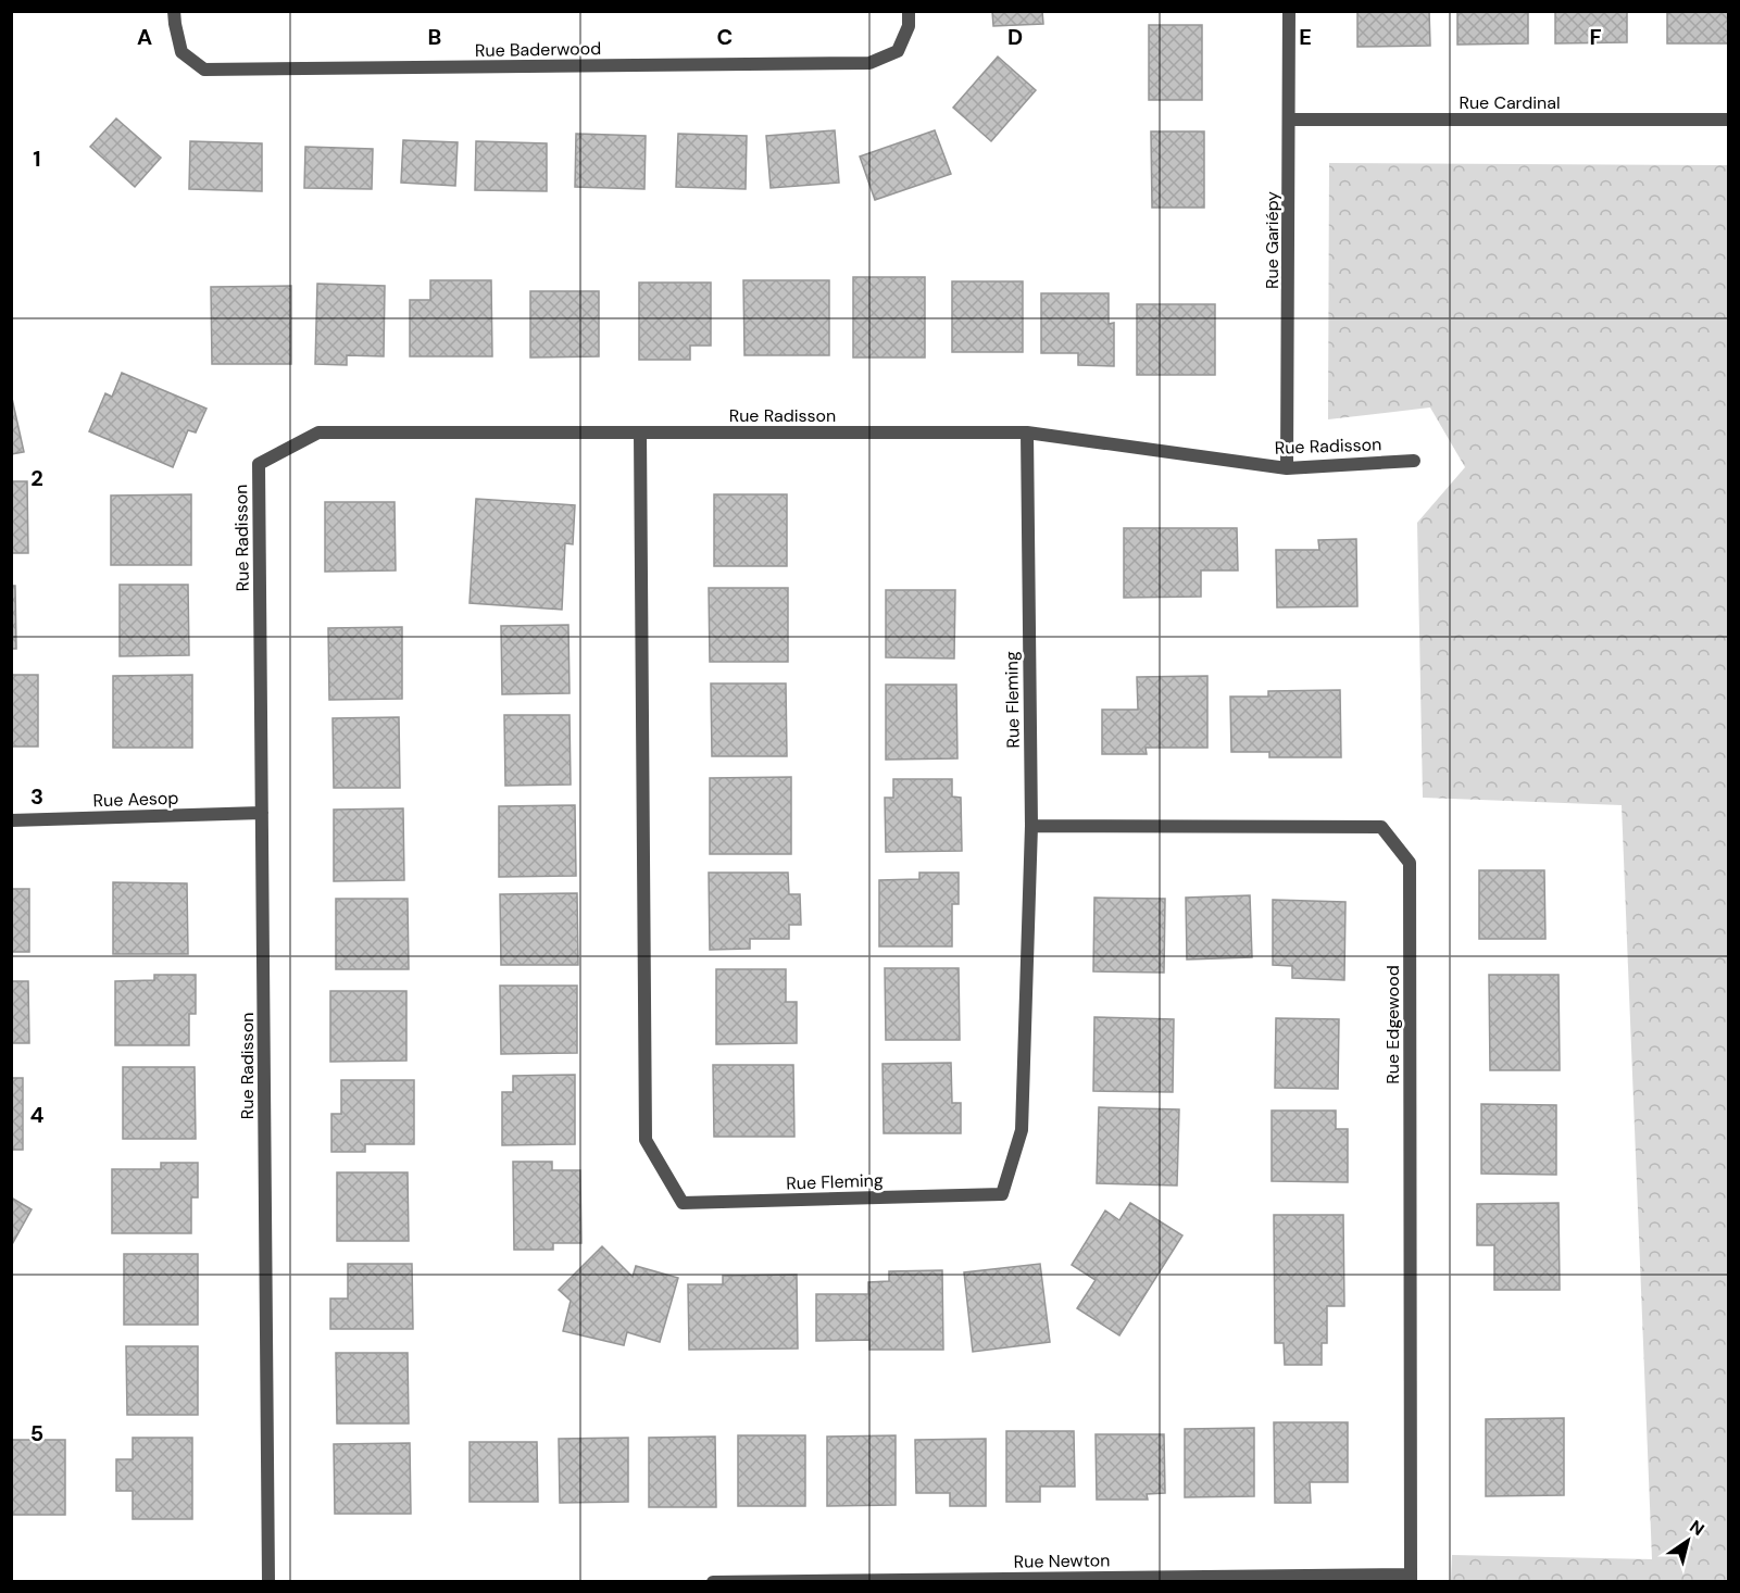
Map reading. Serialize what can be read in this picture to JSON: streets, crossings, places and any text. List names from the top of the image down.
{
  "streets": {
    "street": [
      "Rue Baderwood",
      "Rue Cardinal",
      "Rue Gariépy",
      "Rue Radisson",
      "Rue Fleming",
      "Rue Aesop",
      "Rue Edgewood",
      "Rue Newton"
    ]
  },
  "crossings": [
    ["Rue Cardinal", "Rue Gariépy"],
    ["Rue Gariépy", "Rue Radisson"],
    ["Rue Radisson", "Rue Fleming"],
    ["Rue Radisson", "Rue Aesop"],
    ["Rue Fleming", "Rue Edgewood"],
    ["Rue Edgewood", "Rue Newton"]
  ],
  "north": "top right",
  "grid": {
    "columns": [
      "A",
      "B",
      "C",
      "D",
      "E",
      "F"
    ],
    "rows": [
      "1",
      "2",
      "3",
      "4",
      "5"
    ]
  }
}
